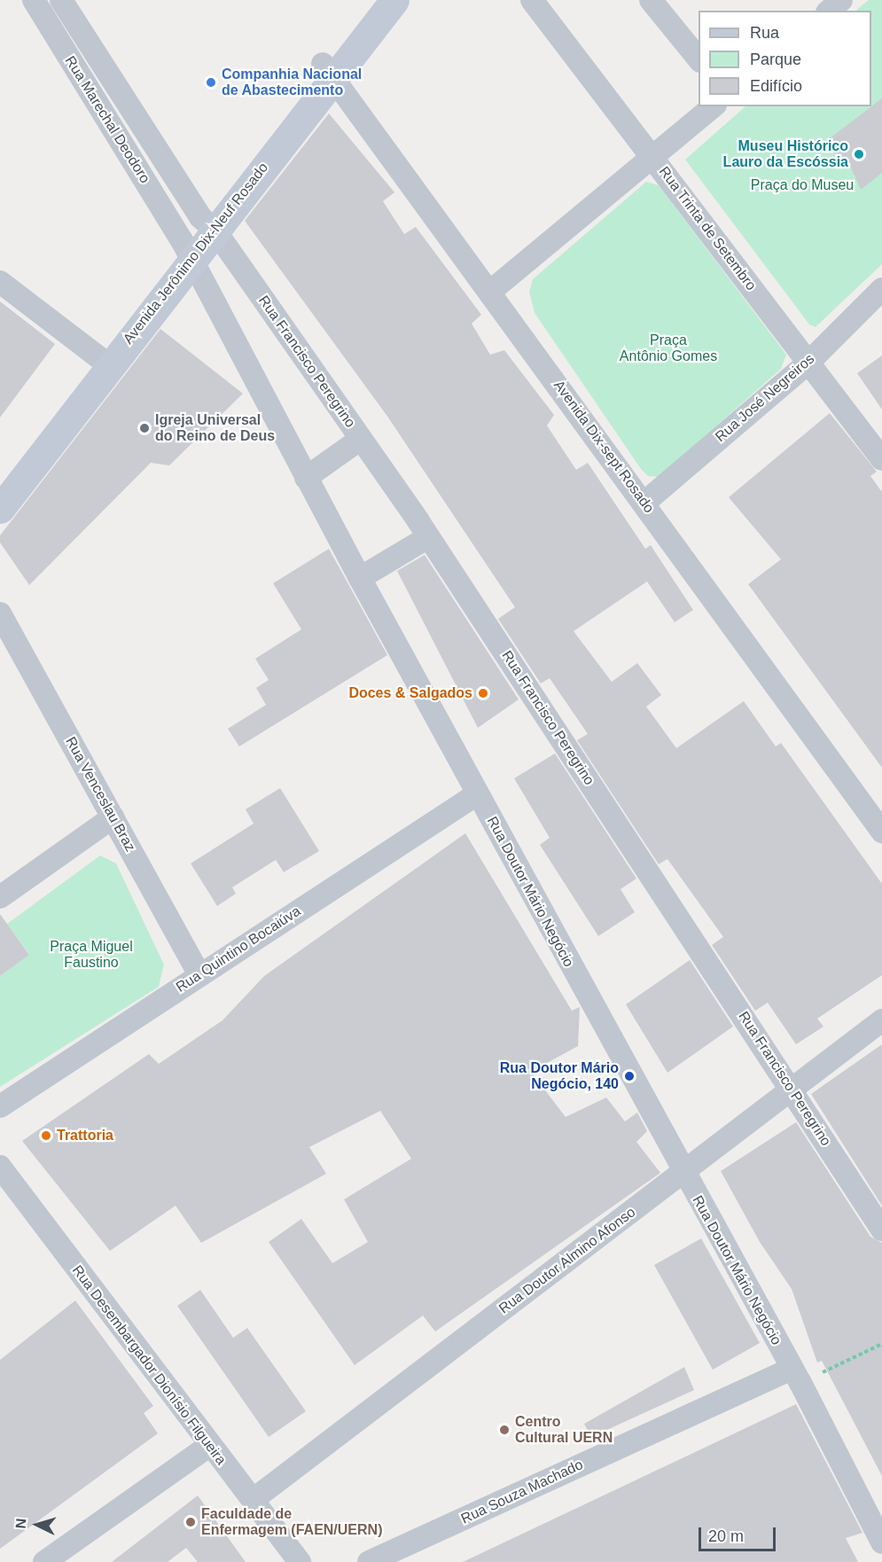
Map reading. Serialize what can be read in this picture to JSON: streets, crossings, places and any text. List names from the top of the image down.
{
  "streets": {
    "main road": ["Avenida Jerônimo Dix-Neuf Rosado"],
    "street": [
      "Rua Marechal Deodoro",
      "Rua Trinta de Setembro",
      "Rua Francisco Peregrino",
      "Rua José Negreiros",
      "Avenida Dix-sept Rosado",
      "Rua Venceslau Braz",
      "Rua Doutor Mário Negócio",
      "Rua Quintino Bocaiúva",
      "Rua Doutor Almino Afonso",
      "Rua Desembargador Dionísio Filgueira",
      "Rua Souza Machado"
    ]
  },
  "crossings": [
    ["Rua Marechal Deodoro", "Avenida Jerônimo Dix-Neuf Rosado"],
    ["Rua Marechal Deodoro", "Rua Francisco Peregrino"],
    ["Rua Marechal Deodoro", "Rua Doutor Mário Negócio"],
    ["Rua Trinta de Setembro", "Rua José Negreiros"],
    ["Avenida Jerônimo Dix-Neuf Rosado", "Rua Francisco Peregrino"],
    ["Avenida Jerônimo Dix-Neuf Rosado", "Avenida Dix-sept Rosado"],
    ["Avenida Jerônimo Dix-Neuf Rosado", "Rua Doutor Mário Negócio"],
    ["Rua Francisco Peregrino", "Rua Doutor Almino Afonso"],
    ["Rua José Negreiros", "Avenida Dix-sept Rosado"],
    ["Rua Venceslau Braz", "Rua Quintino Bocaiúva"],
    ["Rua Doutor Mário Negócio", "Rua Quintino Bocaiúva"],
    ["Rua Doutor Mário Negócio", "Rua Doutor Almino Afonso"],
    ["Rua Doutor Mário Negócio", "Rua Souza Machado"],
    ["Rua Doutor Almino Afonso", "Rua Desembargador Dionísio Filgueira"]
  ],
  "parks": ["Praça do Museu", "Praça Antônio Gomes", "Praça Miguel Faustino"],
  "places": [
    "Companhia Nacional de Abastecimento",
    "Museu Histórico Lauro da Escóssia",
    "Igreja Universal do Reino de Deus",
    "Doces & Salgados",
    "Rua Doutor Mário Negócio, 140",
    "Trattoria",
    "Centro Cultural UERN",
    "Faculdade de Enfermagem (FAEN/UERN)"
  ],
  "legend": ["Rua", "Parque", "Edifício"],
  "scale_bar": "20 m",
  "north": "left"
}
